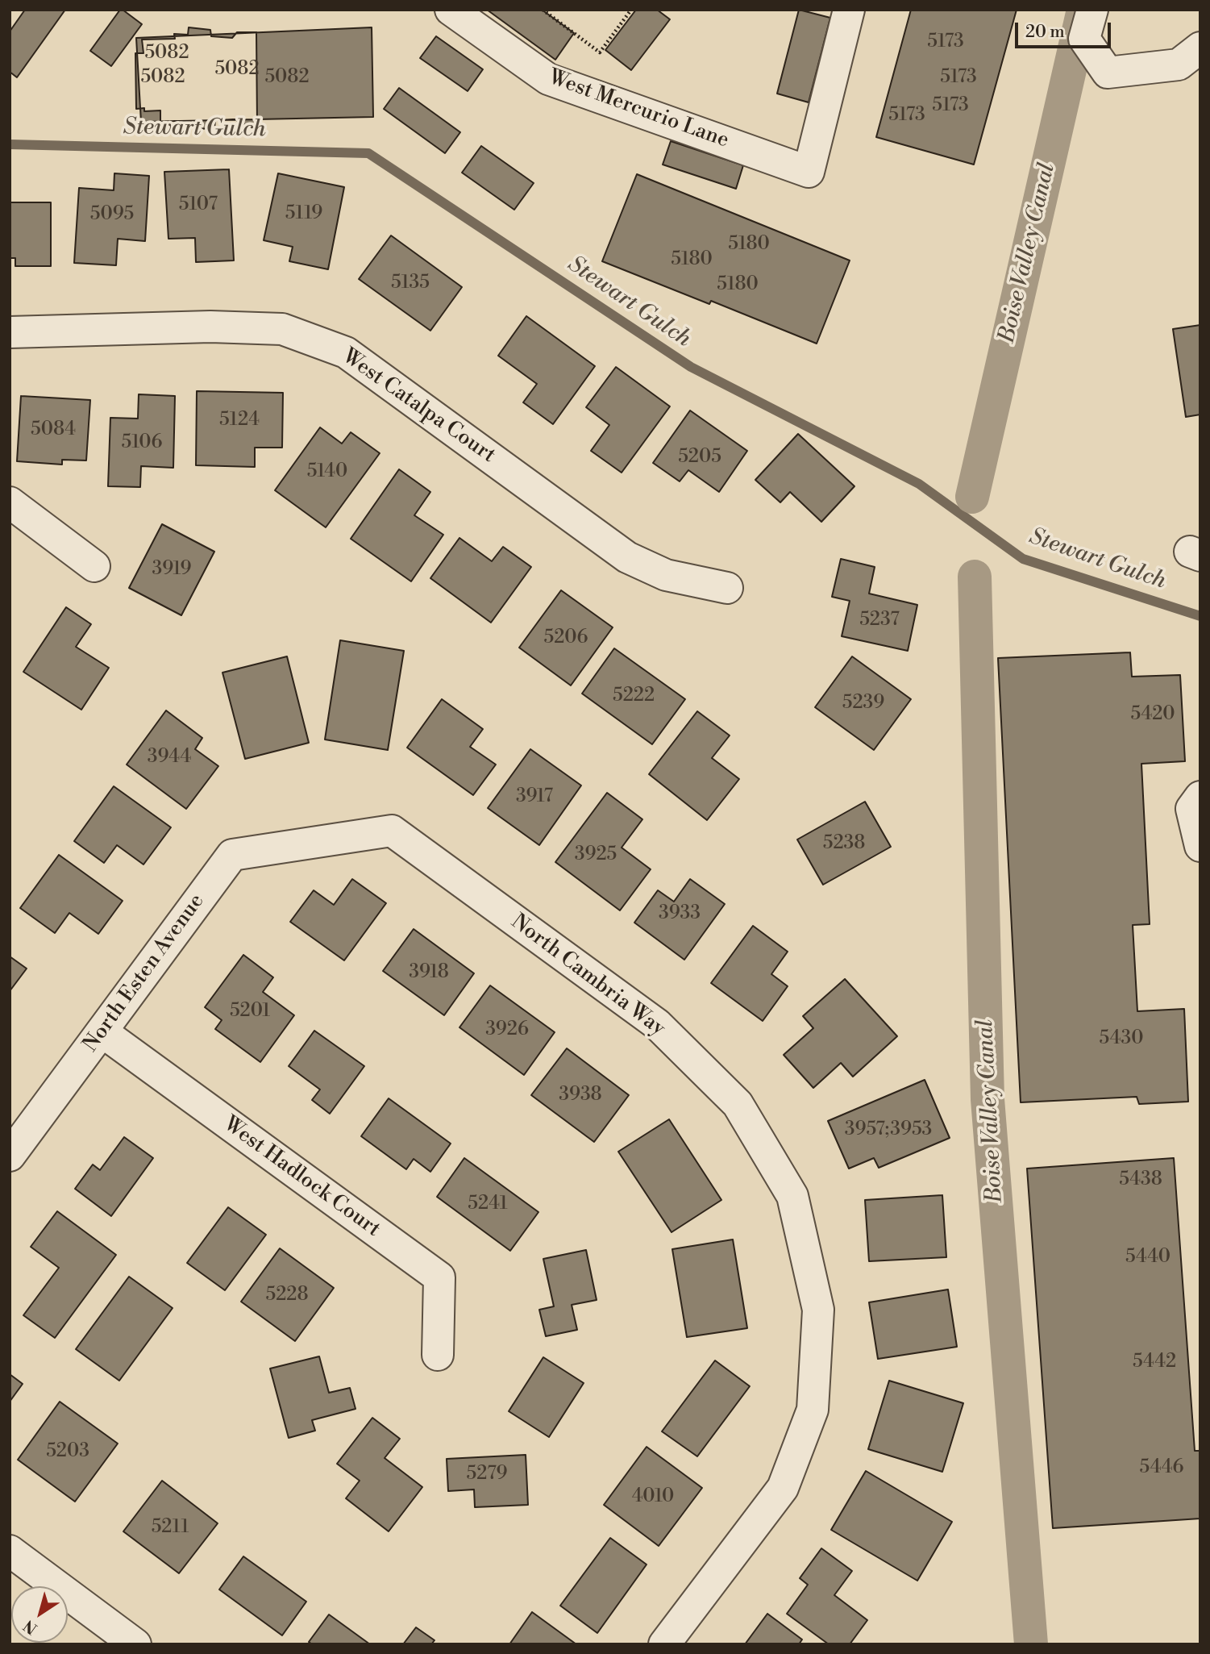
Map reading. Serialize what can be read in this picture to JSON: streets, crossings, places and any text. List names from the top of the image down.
{
  "streets": {
    "street": [
      "West Mercurio Lane",
      "West Catalpa Court",
      "North Esten Avenue",
      "North Cambria Way",
      "West Hadlock Court"
    ]
  },
  "crossings": [
    ["North Esten Avenue", "North Cambria Way"],
    ["North Esten Avenue", "West Hadlock Court"]
  ],
  "water": ["Stewart Gulch", "Boise Valley Canal"],
  "house_numbers": [
    "5173",
    "5082",
    "5082",
    "5082",
    "5082",
    "5173",
    "5173",
    "5173",
    "5107",
    "5119",
    "5095",
    "5180",
    "5180",
    "5135",
    "5180",
    "5124",
    "5084",
    "5106",
    "5205",
    "5140",
    "3919",
    "5237",
    "5206",
    "5222",
    "5239",
    "5420",
    "3944",
    "3917",
    "5238",
    "3925",
    "3933",
    "3918",
    "5201",
    "3926",
    "5430",
    "3938",
    "3957;3953",
    "5438",
    "5241",
    "5440",
    "5228",
    "5442",
    "5203",
    "5446",
    "5279",
    "4010",
    "5211"
  ],
  "scale_bar": "20 m",
  "north": "bottom left"
}
